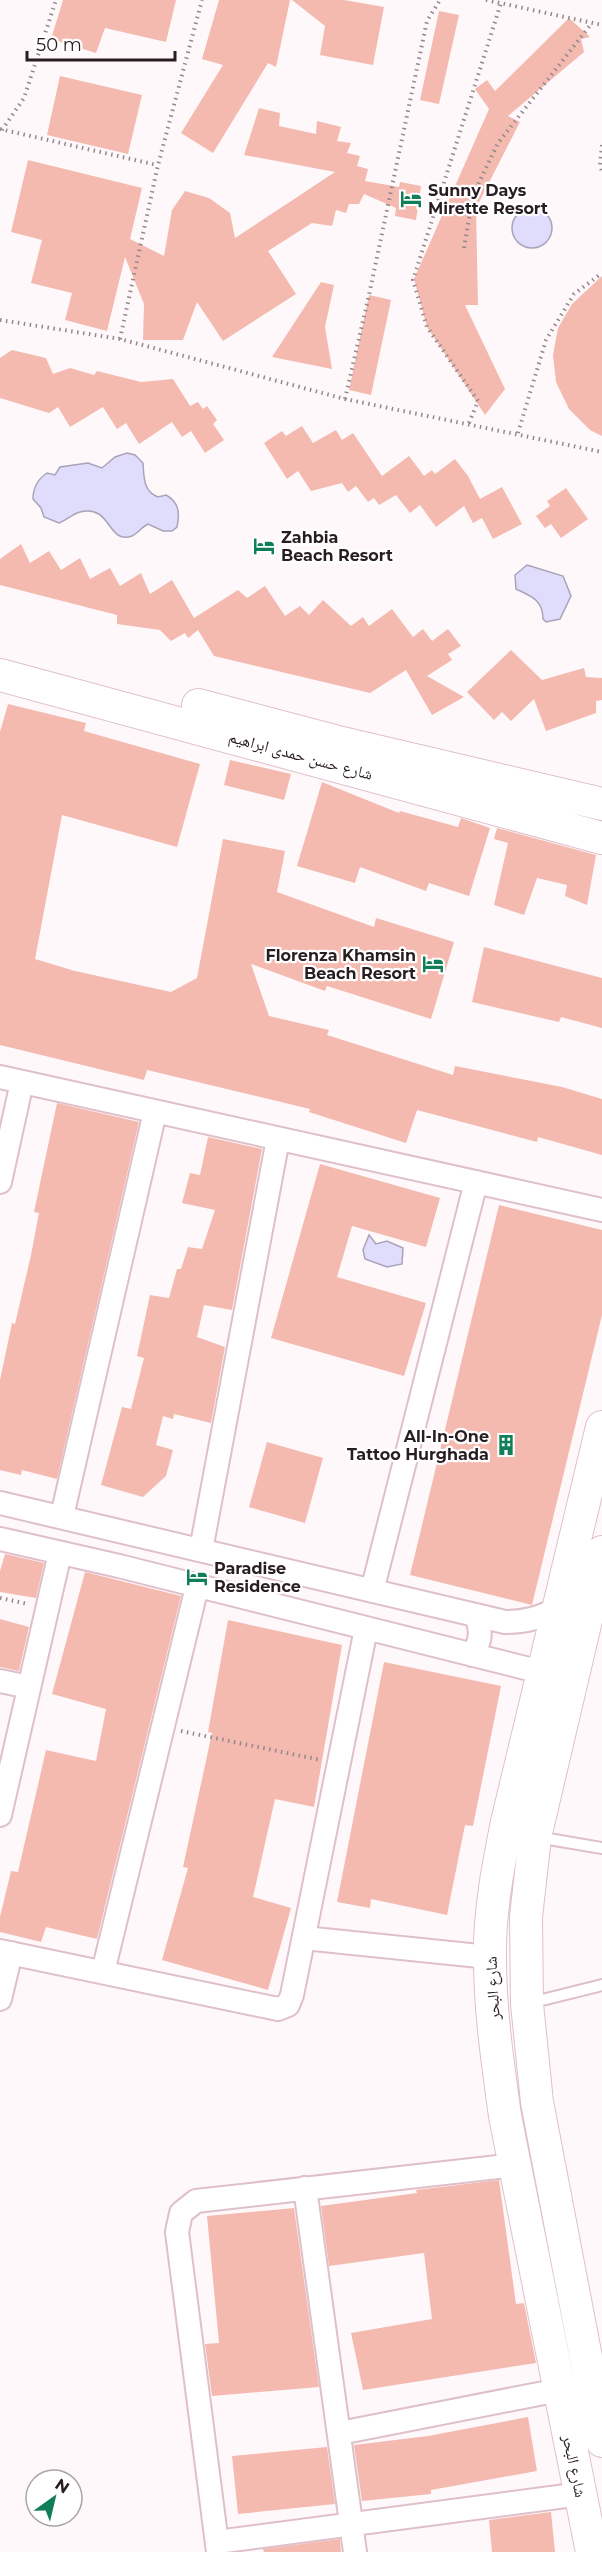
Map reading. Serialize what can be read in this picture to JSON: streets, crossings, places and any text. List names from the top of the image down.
{
  "streets": {
    "main road": ["شارع حسن حمدى ابراهيم", "شارع البحر"]
  },
  "places": {
    "hotel": [
      "Sunny Days Mirette Resort",
      "Zahbia Beach Resort",
      "Florenza Khamsin Beach Resort",
      "Paradise Residence"
    ],
    "building": ["All-In-One Tattoo Hurghada"]
  },
  "scale_bar": "50 m",
  "north": "top right"
}
